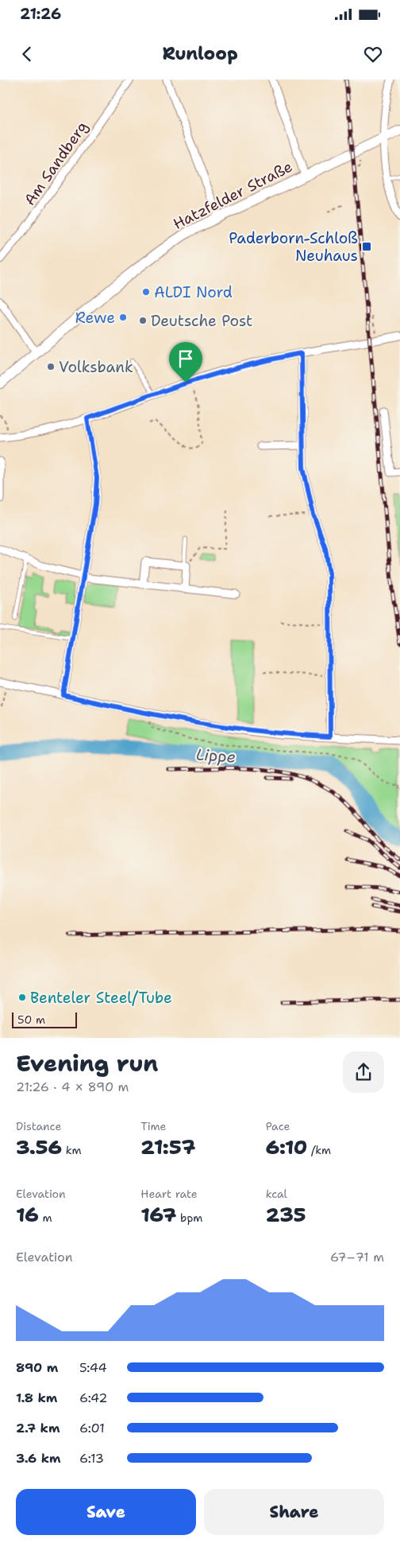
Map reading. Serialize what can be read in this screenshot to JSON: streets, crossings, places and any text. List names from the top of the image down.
{
  "streets": {
    "street": ["Am Sandberg", "Hatzfelder Straße"]
  },
  "water": ["Lippe"],
  "places": {
    "transit": ["Paderborn-Schloß Neuhaus"],
    "other": [
      "ALDI Nord",
      "Rewe",
      "Deutsche Post",
      "Volksbank",
      "Benteler Steel/Tube"
    ]
  },
  "scale_bar": "50 m",
  "page": {
    "status": "21:26",
    "header": "Runloop",
    "scale": "50 m",
    "heading": ["Evening run", "21:26 · 4 × 890 m"],
    "stats": [
      ["Distance", "3.56 km"],
      ["Time", "21:57"],
      ["Pace", "6:10 /km"],
      ["Elevation", "16 m"],
      ["Heart rate", "167 bpm"],
      ["kcal", "235"]
    ],
    "chart": ["Elevation", "67–71 m"],
    "list": [
      {
        "name": "890 m",
        "note": "5:44"
      },
      {
        "name": "1.8 km",
        "note": "6:42"
      },
      {
        "name": "2.7 km",
        "note": "6:01"
      },
      {
        "name": "3.6 km",
        "note": "6:13"
      }
    ],
    "buttons": ["Save", "Share"]
  }
}
